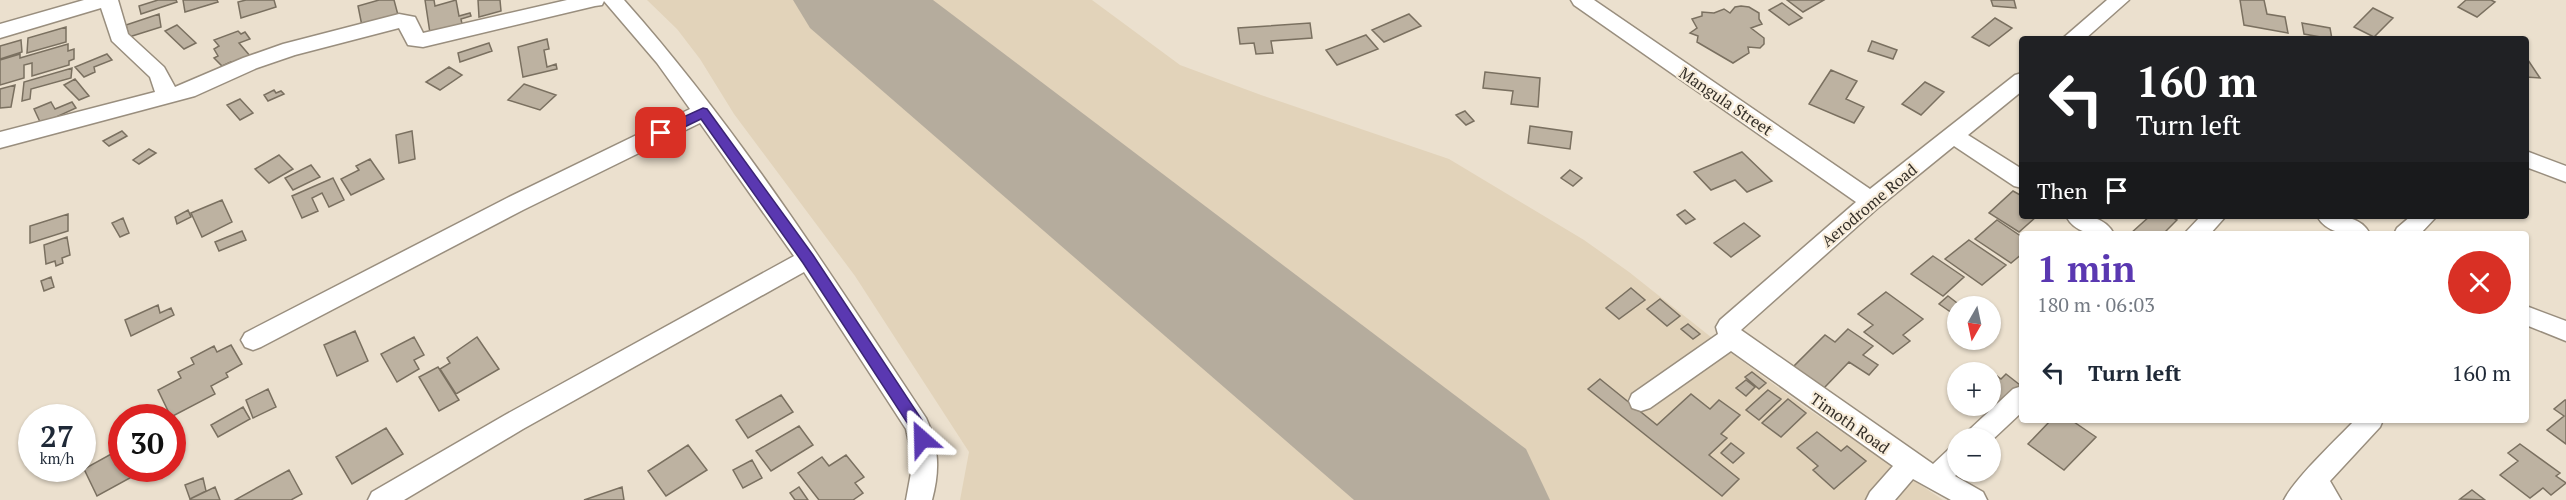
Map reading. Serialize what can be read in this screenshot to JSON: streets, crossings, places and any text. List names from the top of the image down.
{
  "streets": {
    "street": ["Mangula Street", "Aerodrome Road", "Timoth Road"]
  },
  "crossings": [
    ["Mangula Street", "Aerodrome Road"],
    ["Aerodrome Road", "Timoth Road"]
  ],
  "north": "bottom",
  "page": {
    "turn": ["160 m", "Turn left"],
    "then": "Then",
    "heading": ["1 min", "180 m · 06:03"],
    "map_buttons": ["+", "−"],
    "list": [
      {
        "name": "Turn left",
        "value": "160 m"
      }
    ],
    "speed": "27 km/h",
    "limit": "30"
  }
}
